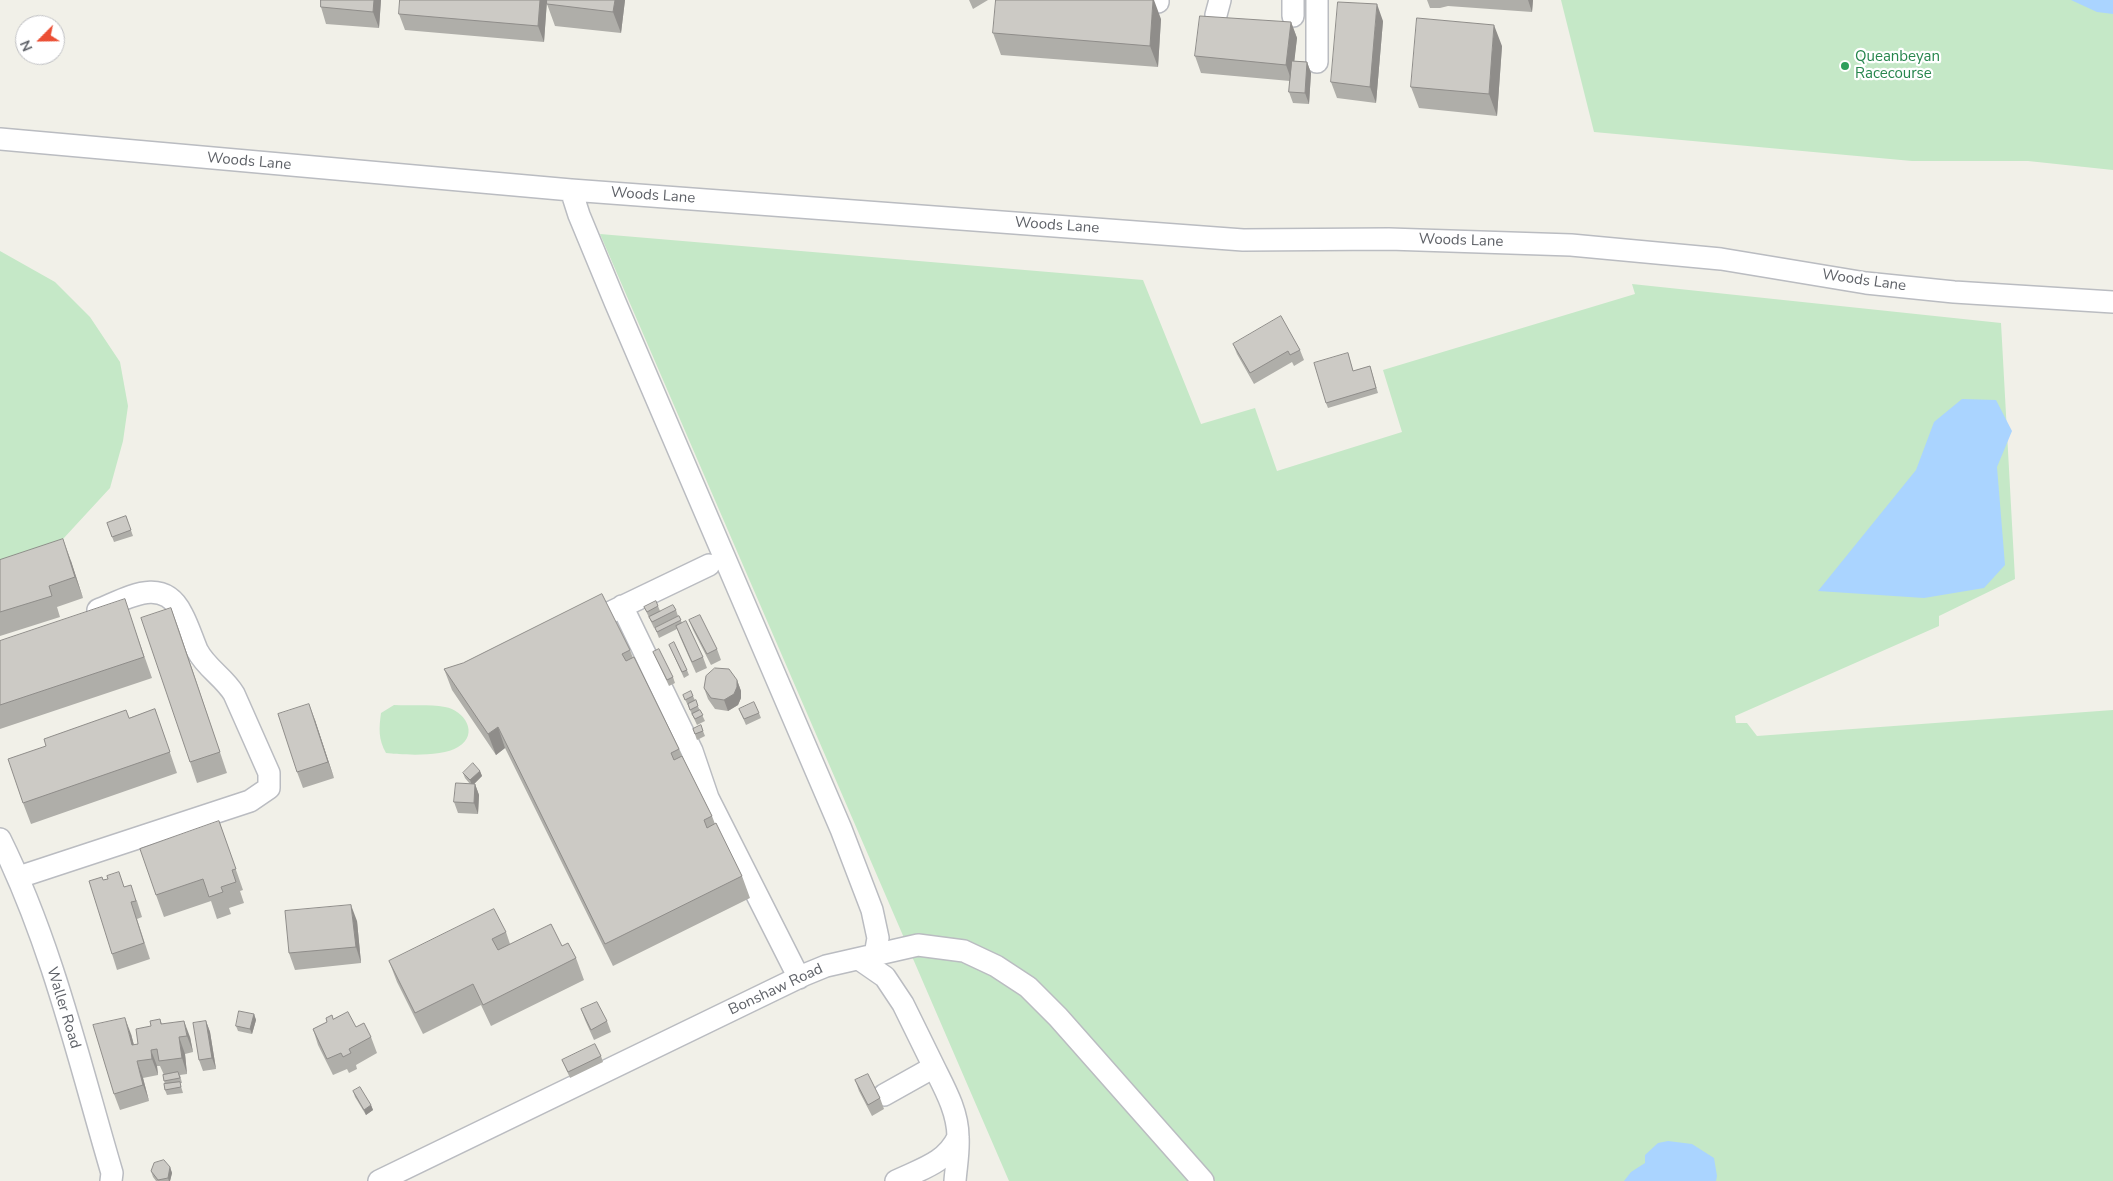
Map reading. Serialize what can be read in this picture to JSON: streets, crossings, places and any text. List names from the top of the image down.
{
  "streets": {
    "street": ["Woods Lane", "Bonshaw Road", "Waller Road"]
  },
  "places": ["Queanbeyan Racecourse"],
  "north": "bottom left"
}
